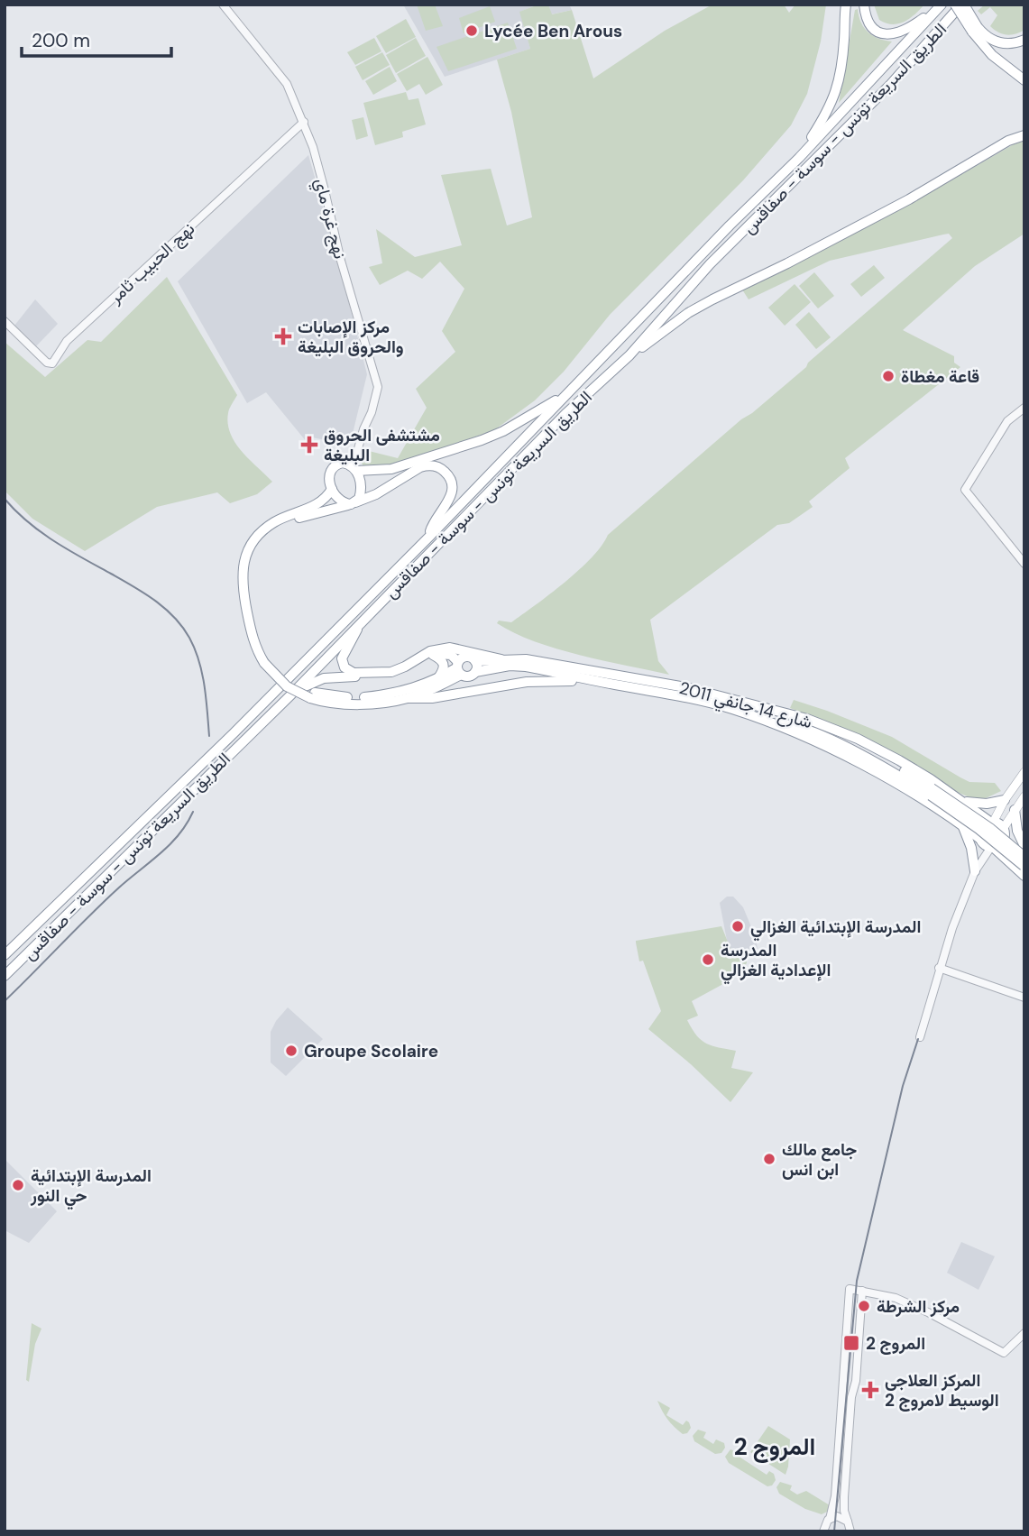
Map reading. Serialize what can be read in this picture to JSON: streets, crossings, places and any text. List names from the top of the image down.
{
  "streets": {
    "highway": ["الطريق السريعة تونس - سوسة - صفاقس", "شارع 14 جانفي 2011"],
    "street": ["نهج غرة ماي", "نهج الحبيب ثامر"]
  },
  "crossings": [
    ["نهج غرة ماي", "نهج الحبيب ثامر"]
  ],
  "districts": ["المروج 2"],
  "places": {
    "other": [
      "Lycée Ben Arous",
      "قاعة مغطاة",
      "المدرسة الإبتدائية الغزالي",
      "المدرسة الإعدادية الغزالي",
      "Groupe Scolaire",
      "جامع مالك ابن انس",
      "المدرسة الإبتدائية حي النور",
      "مركز الشرطة"
    ],
    "health": ["مركز الإصابات والحروق البليغة", "مشتشفى الحروق البليغة", "المركز العلاجي الوسيط لامروج 2"],
    "transit": ["المروج 2"]
  },
  "scale_bar": "200 m"
}
